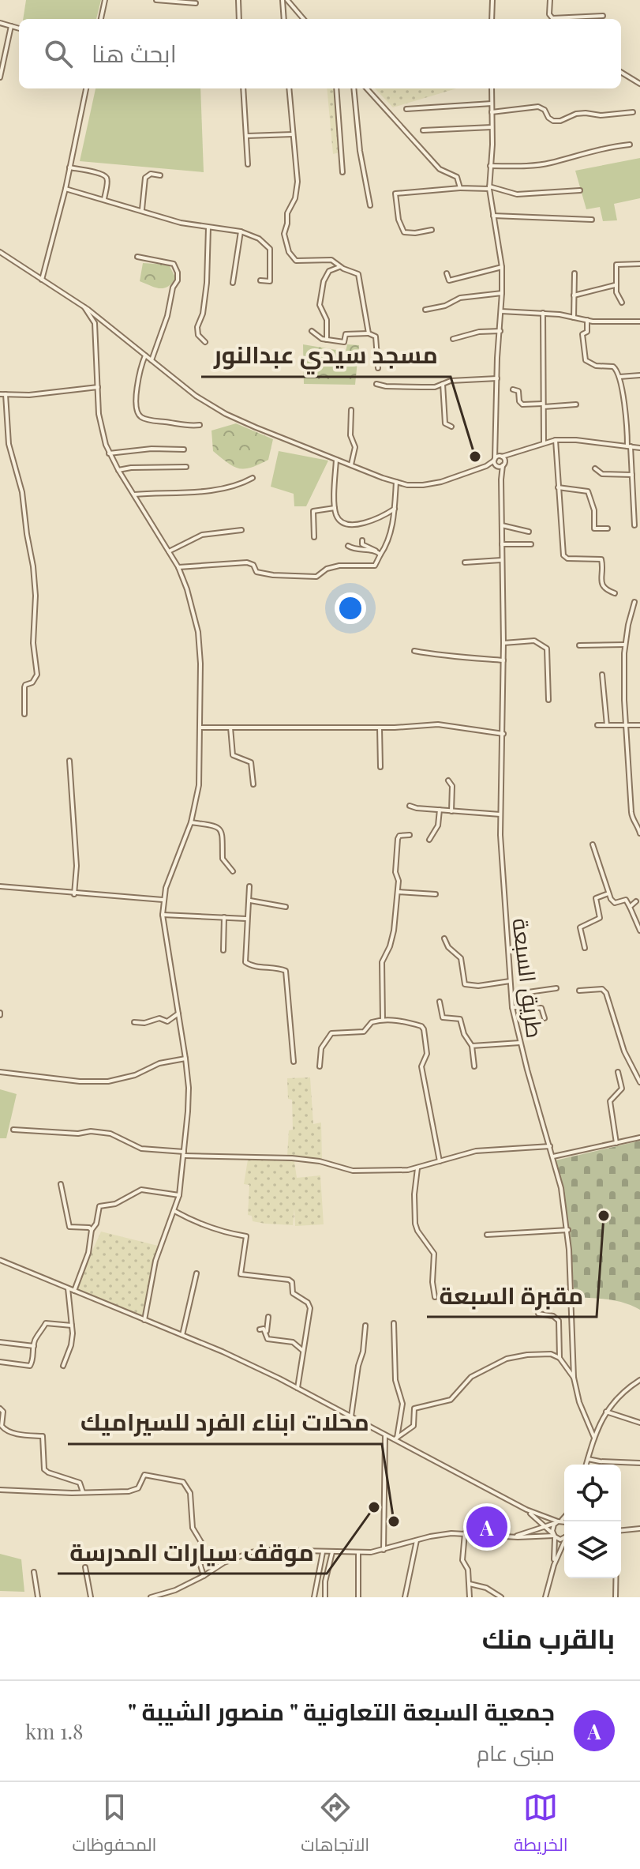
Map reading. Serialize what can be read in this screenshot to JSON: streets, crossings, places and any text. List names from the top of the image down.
{
  "streets": {
    "street": ["طريق السبعة"]
  },
  "places": [
    "مسجد سيدي عبدالنور",
    "مقبرة السبعة",
    "موقف سيارات المدرسة",
    "محلات ابناء الفرد للسيراميك"
  ],
  "page": {
    "search": "ابحث هنا",
    "pins": "A",
    "heading": "بالقرب منك",
    "list": [
      {
        "mark": "A",
        "name": "جمعية السبعة التعاونية \" منصور الشيبة \"",
        "note": "مبنى عام",
        "value": "1.8 km"
      }
    ],
    "nav": ["الخريطة", "الاتجاهات", "المحفوظات"]
  }
}
